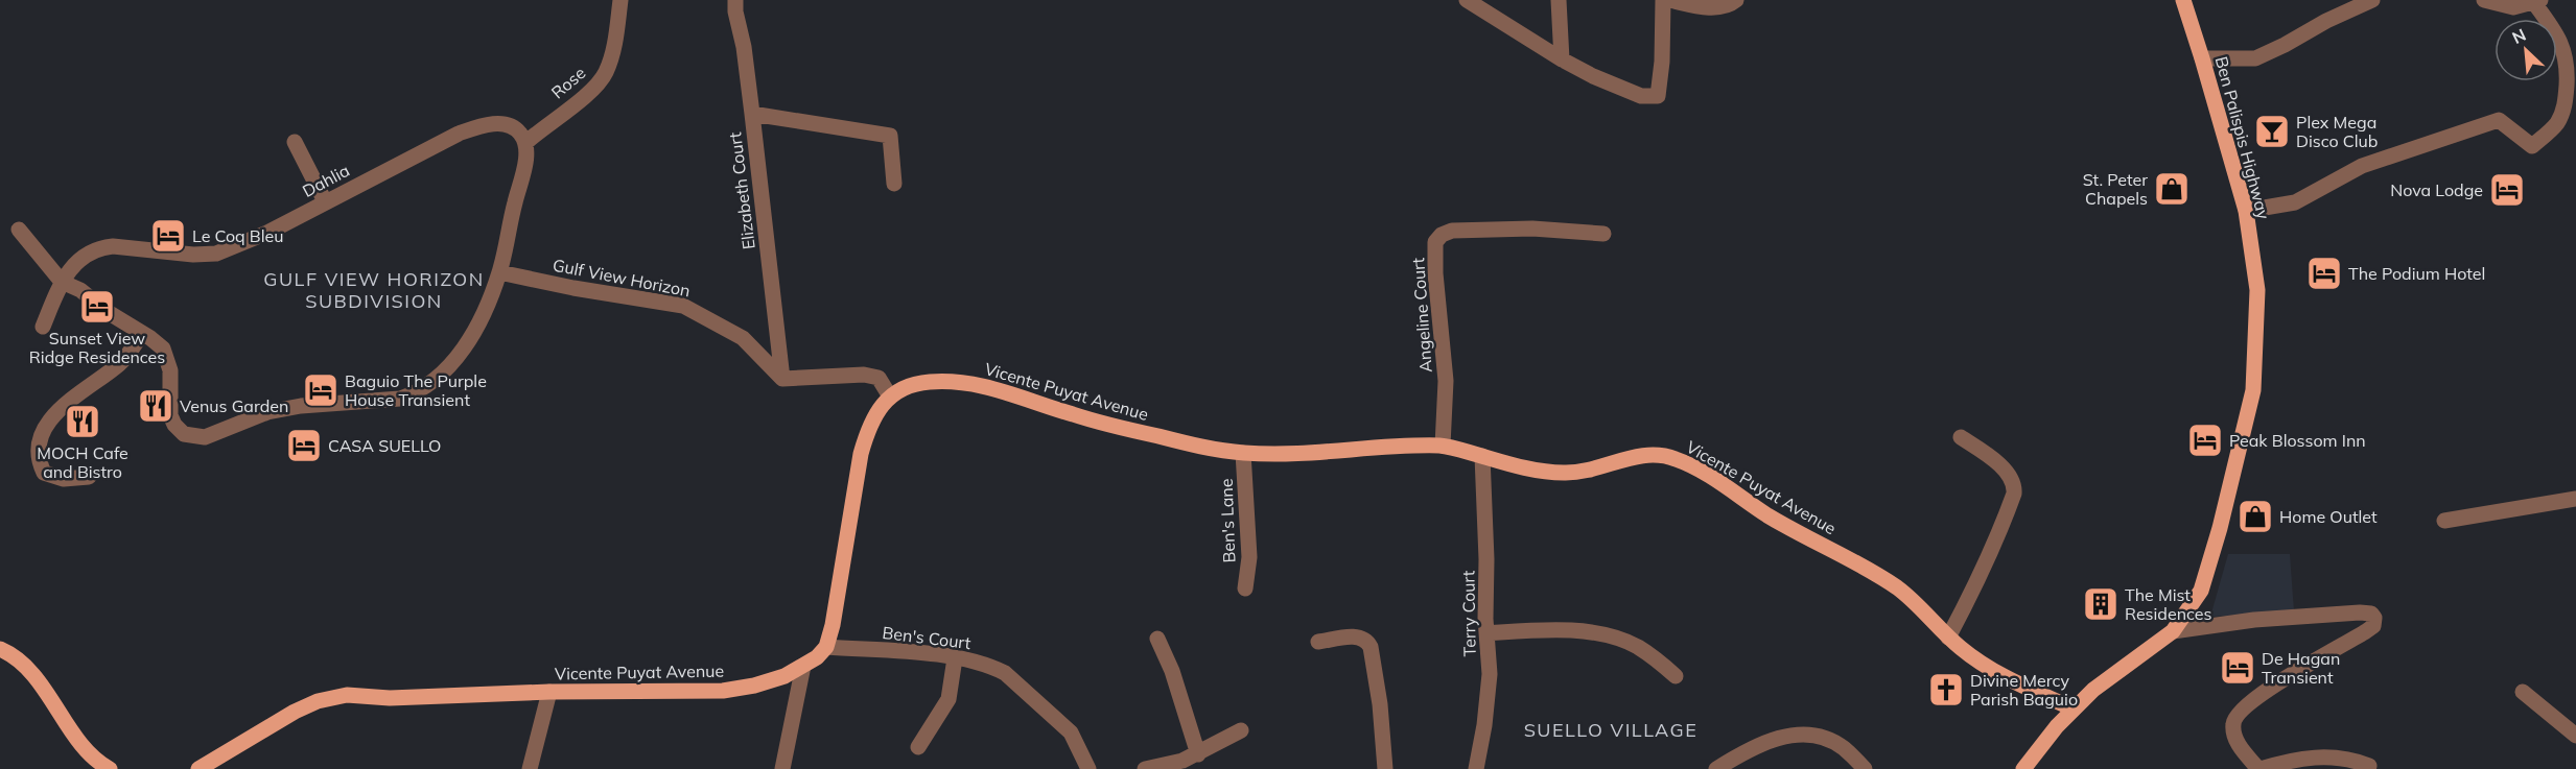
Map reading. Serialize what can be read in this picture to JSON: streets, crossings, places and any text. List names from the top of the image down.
{
  "streets": {
    "main road": ["Ben Palispis Highway", "Vicente Puyat Avenue"],
    "street": [
      "Rose",
      "Dahlia",
      "Elizabeth Court",
      "Gulf View Horizon",
      "Angeline Court",
      "Ben's Lane",
      "Terry Court",
      "Ben's Court"
    ]
  },
  "crossings": [
    ["Rose", "Dahlia"],
    ["Ben Palispis Highway", "Vicente Puyat Avenue"],
    ["Elizabeth Court", "Gulf View Horizon"],
    ["Angeline Court", "Vicente Puyat Avenue"],
    ["Vicente Puyat Avenue", "Ben's Lane"],
    ["Vicente Puyat Avenue", "Terry Court"],
    ["Vicente Puyat Avenue", "Ben's Court"]
  ],
  "districts": ["GULF VIEW HORIZON SUBDIVISION", "SUELLO VILLAGE"],
  "places": {
    "bar": ["Plex Mega Disco Club"],
    "shop": ["St. Peter Chapels", "Home Outlet"],
    "hotel": [
      "Nova Lodge",
      "Le Coq Bleu",
      "The Podium Hotel",
      "Sunset View Ridge Residences",
      "Baguio The Purple House Transient",
      "Peak Blossom Inn",
      "CASA SUELLO",
      "De Hagan Transient"
    ],
    "restaurant": ["Venus Garden", "MOCH Cafe and Bistro"],
    "building": ["The Mist Residences"],
    "church": ["Divine Mercy Parish Baguio"]
  },
  "north": "top left"
}
